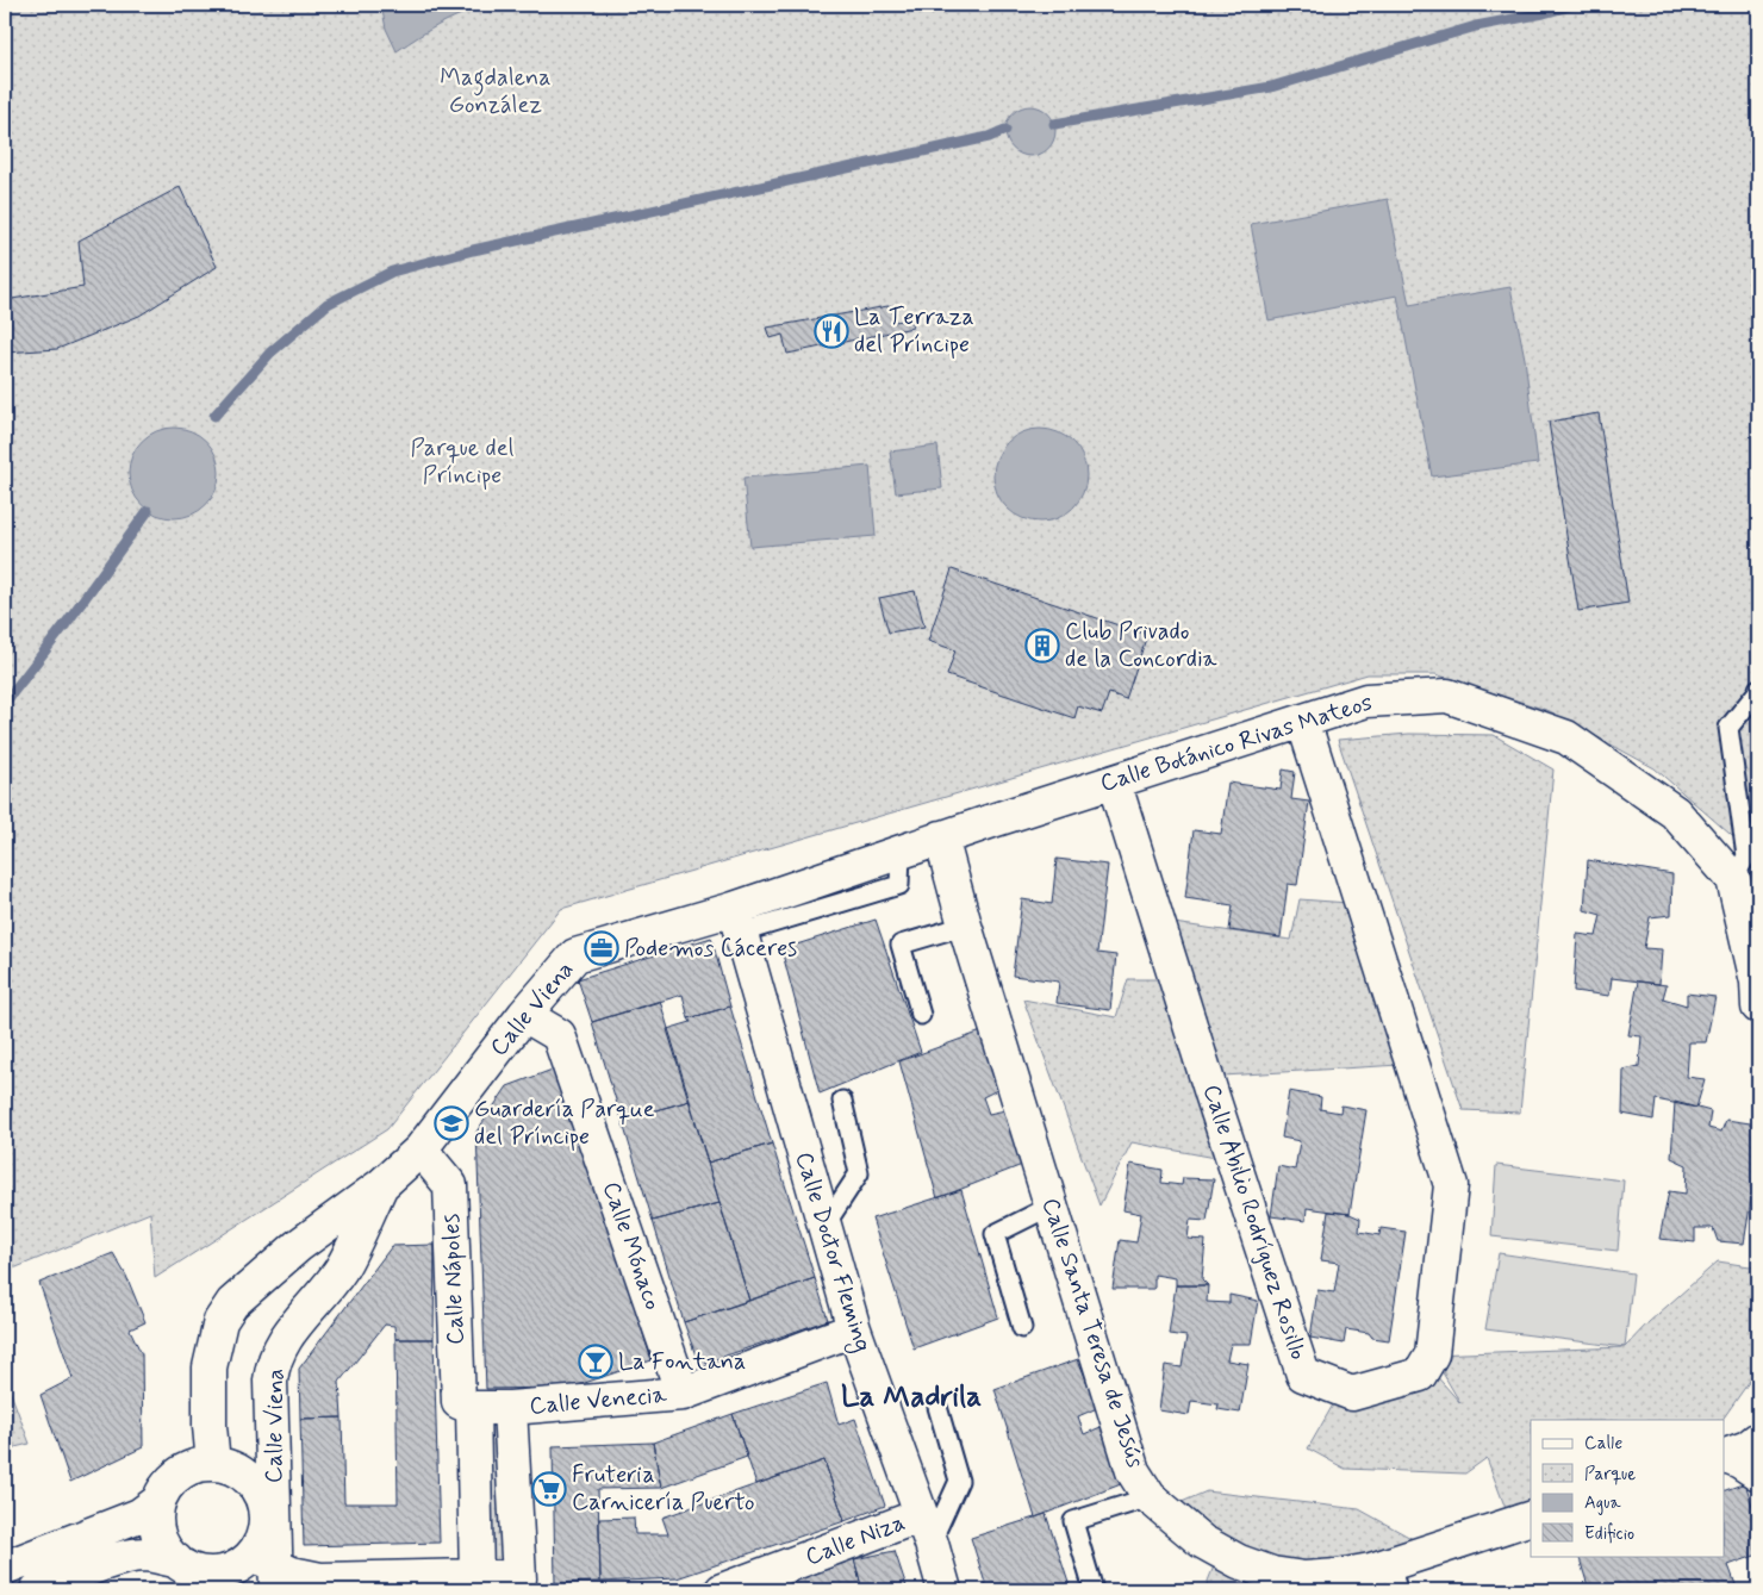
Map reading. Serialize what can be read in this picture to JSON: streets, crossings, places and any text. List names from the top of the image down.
{
  "streets": {
    "street": [
      "Calle Botánico Rivas Mateos",
      "Calle Viena",
      "Calle Abilio Rodríguez Rosillo",
      "Calle Mónaco",
      "Calle Doctor Fleming",
      "Calle Nápoles",
      "Calle Santa Teresa de Jesús",
      "Calle Venecia",
      "Calle Niza"
    ]
  },
  "crossings": [
    ["Calle Botánico Rivas Mateos", "Calle Viena"],
    ["Calle Botánico Rivas Mateos", "Calle Abilio Rodríguez Rosillo"],
    ["Calle Botánico Rivas Mateos", "Calle Doctor Fleming"],
    ["Calle Botánico Rivas Mateos", "Calle Santa Teresa de Jesús"],
    ["Calle Viena", "Calle Mónaco"],
    ["Calle Viena", "Calle Doctor Fleming"],
    ["Calle Viena", "Calle Nápoles"],
    ["Calle Mónaco", "Calle Venecia"],
    ["Calle Doctor Fleming", "Calle Venecia"],
    ["Calle Doctor Fleming", "Calle Niza"]
  ],
  "districts": ["La Madrila"],
  "parks": ["Magdalena González", "Parque del Príncipe"],
  "places": {
    "restaurant": ["La Terraza del Príncipe"],
    "building": ["Club Privado de la Concordia"],
    "office": ["Podemos Cáceres"],
    "school or university": ["Guardería Parque del Príncipe"],
    "bar": ["La Fontana"],
    "supermarket": ["Fruteria Carnicería Puerto"]
  },
  "legend": [
    "Calle",
    "Parque",
    "Agua",
    "Edificio"
  ]
}
